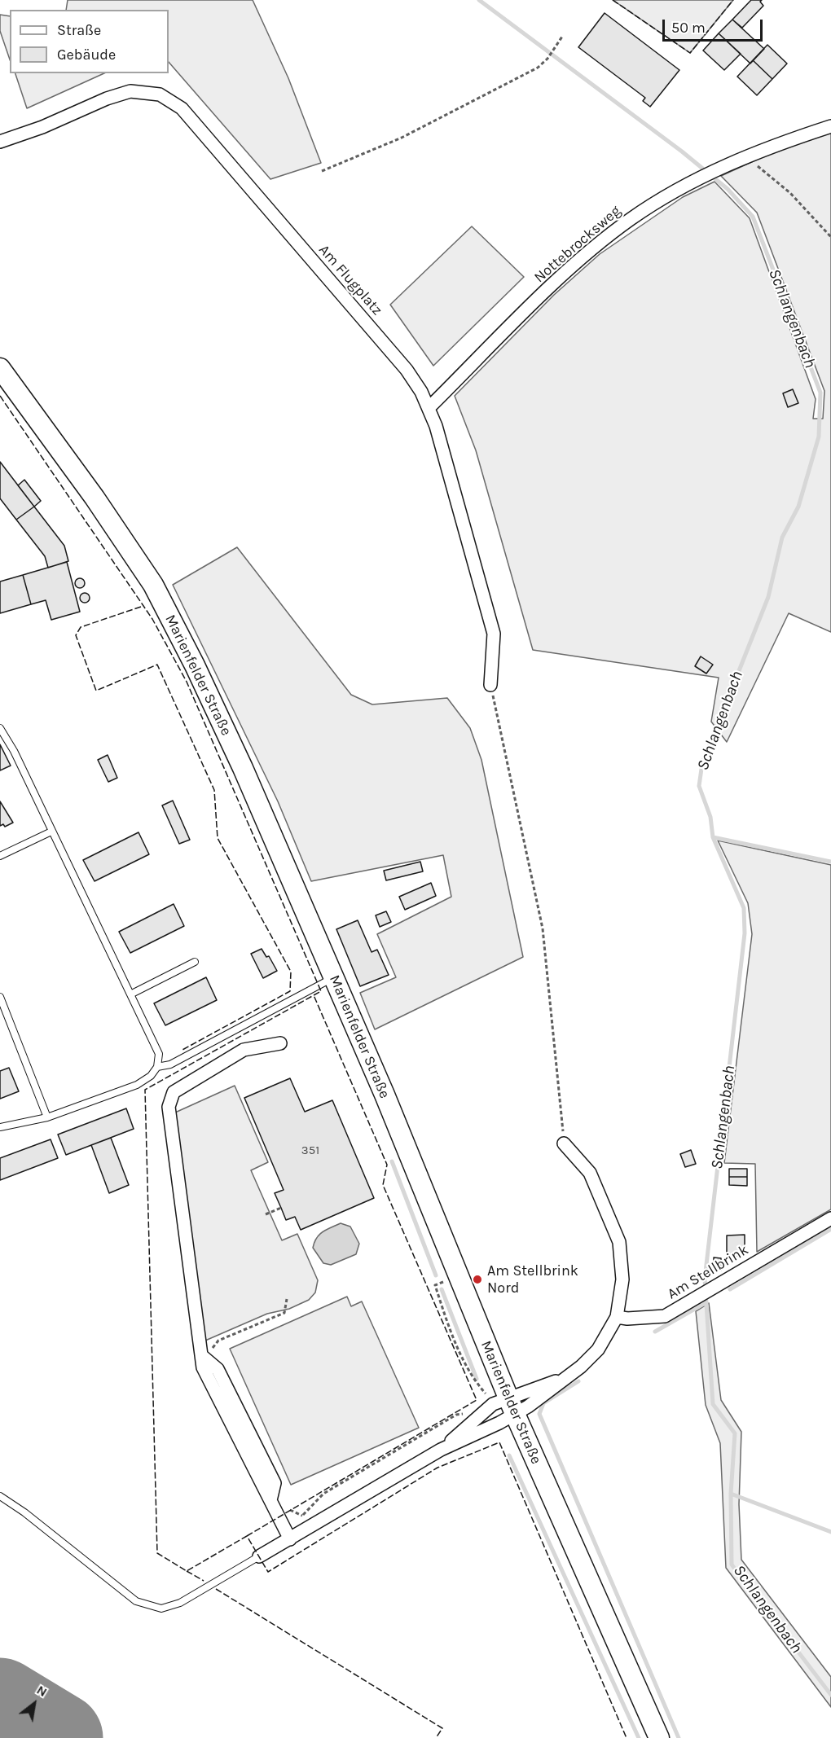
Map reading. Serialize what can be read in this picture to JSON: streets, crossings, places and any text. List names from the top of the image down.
{
  "streets": {
    "main road": ["Marienfelder Straße"],
    "street": ["Nottebrocksweg", "Am Flugplatz", "Am Stellbrink"]
  },
  "crossings": [
    ["Nottebrocksweg", "Am Flugplatz"]
  ],
  "water": ["Schlangenbach"],
  "places": ["Am Stellbrink Nord"],
  "house_numbers": ["351"],
  "legend": ["Straße", "Gebäude"],
  "scale_bar": "50 m",
  "north": "top right"
}
